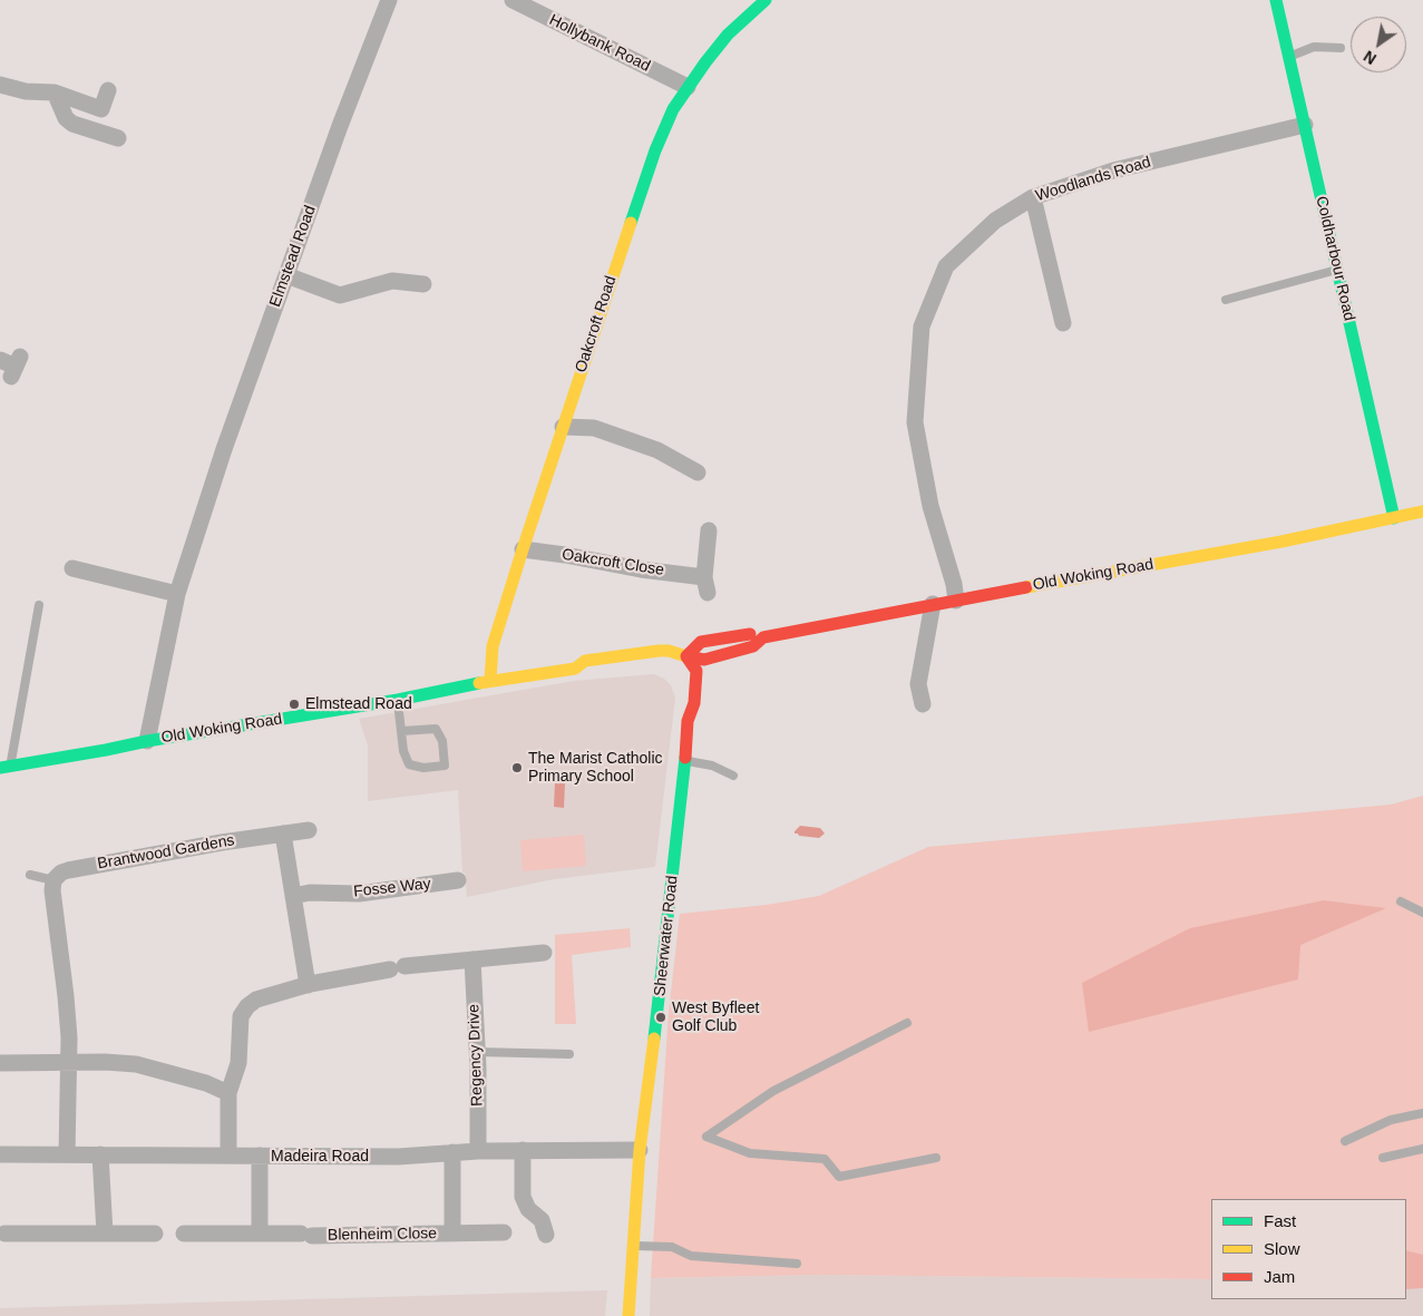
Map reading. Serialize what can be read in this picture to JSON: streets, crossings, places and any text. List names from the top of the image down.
{
  "streets": {
    "main road": [
      "Coldharbour Road",
      "Oakcroft Road",
      "Old Woking Road",
      "Sheerwater Road"
    ],
    "street": [
      "Hollybank Road",
      "Woodlands Road",
      "Elmstead Road",
      "Oakcroft Close",
      "Brantwood Gardens",
      "Fosse Way",
      "Regency Drive",
      "Madeira Road",
      "Blenheim Close"
    ]
  },
  "crossings": [
    ["Hollybank Road", "Oakcroft Road"],
    ["Woodlands Road", "Coldharbour Road"],
    ["Woodlands Road", "Old Woking Road"],
    ["Elmstead Road", "Old Woking Road"],
    ["Coldharbour Road", "Old Woking Road"],
    ["Oakcroft Road", "Oakcroft Close"],
    ["Oakcroft Road", "Old Woking Road"],
    ["Old Woking Road", "Sheerwater Road"],
    ["Sheerwater Road", "Madeira Road"],
    ["Regency Drive", "Madeira Road"],
    ["Madeira Road", "Blenheim Close"]
  ],
  "places": ["Elmstead Road", "The Marist Catholic Primary School", "West Byfleet Golf Club"],
  "legend": ["Fast", "Slow", "Jam"],
  "north": "bottom left"
}
